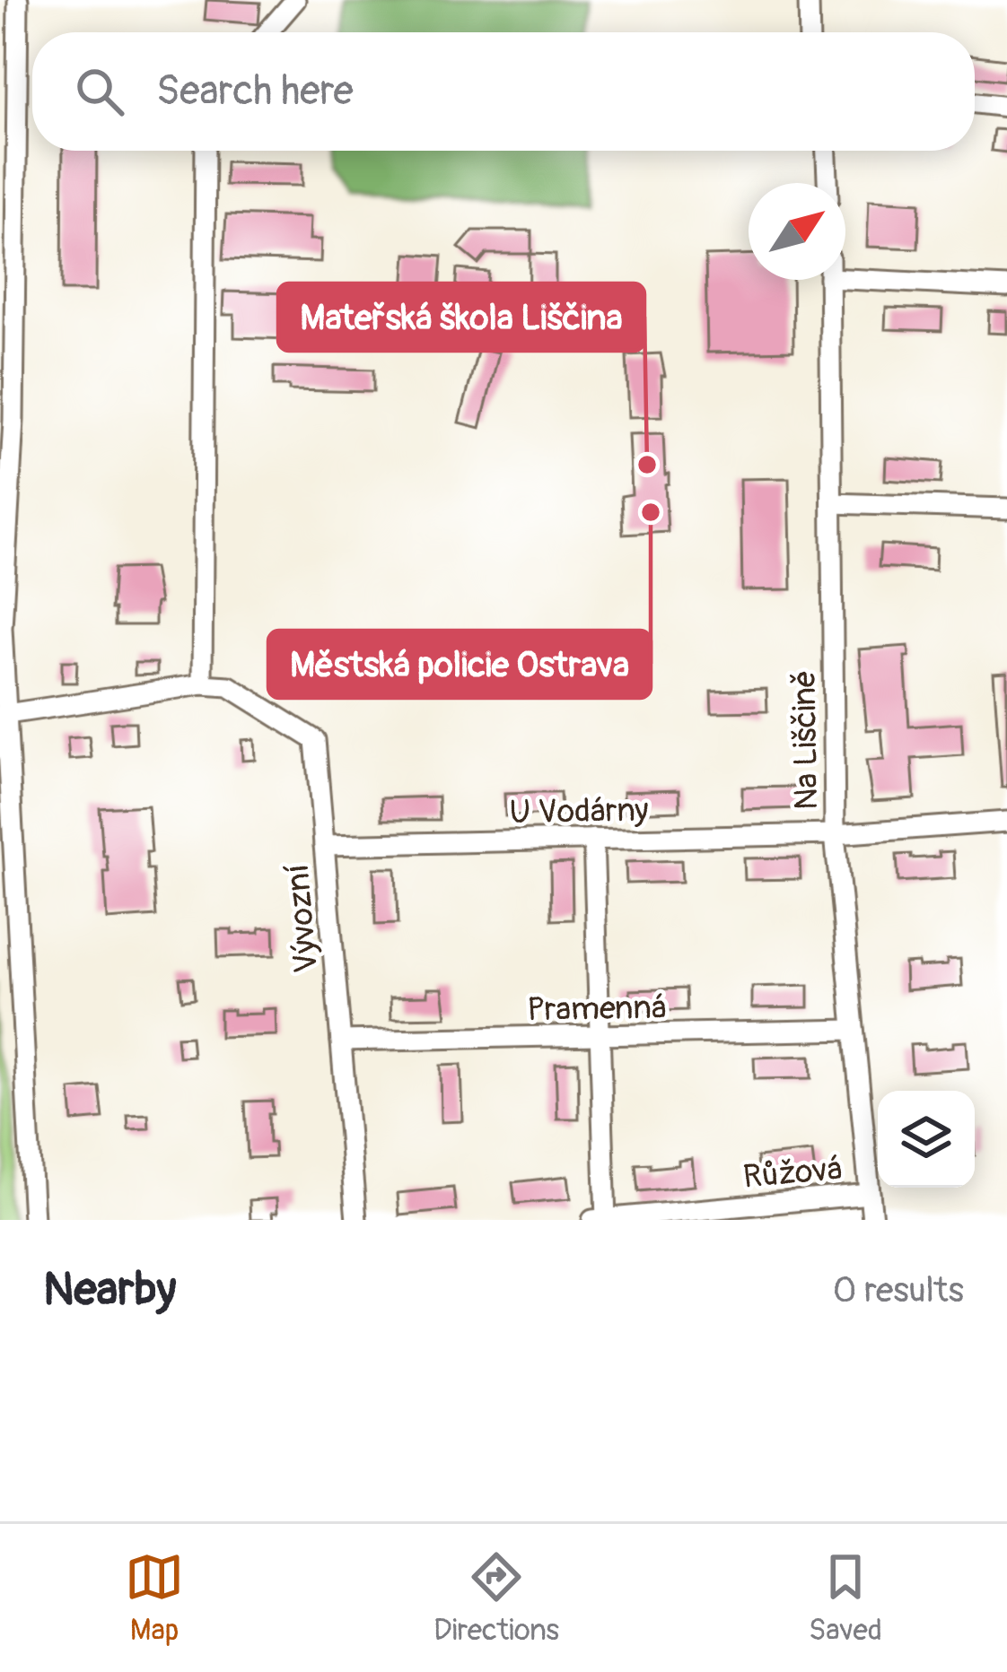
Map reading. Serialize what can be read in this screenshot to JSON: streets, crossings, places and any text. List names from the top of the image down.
{
  "streets": {
    "street": [
      "Na Liščině",
      "U Vodárny",
      "Vývozní",
      "Pramenná",
      "Růžová"
    ]
  },
  "crossings": [
    ["Na Liščině", "U Vodárny"],
    ["Na Liščině", "Pramenná"],
    ["Na Liščině", "Růžová"],
    ["U Vodárny", "Vývozní"],
    ["Vývozní", "Pramenná"]
  ],
  "places": ["Mateřská škola Liščina", "Městská policie Ostrava"],
  "north": "top right",
  "page": {
    "search": "Search here",
    "heading": ["Nearby", "0 results"],
    "nav": ["Map", "Directions", "Saved"]
  }
}
